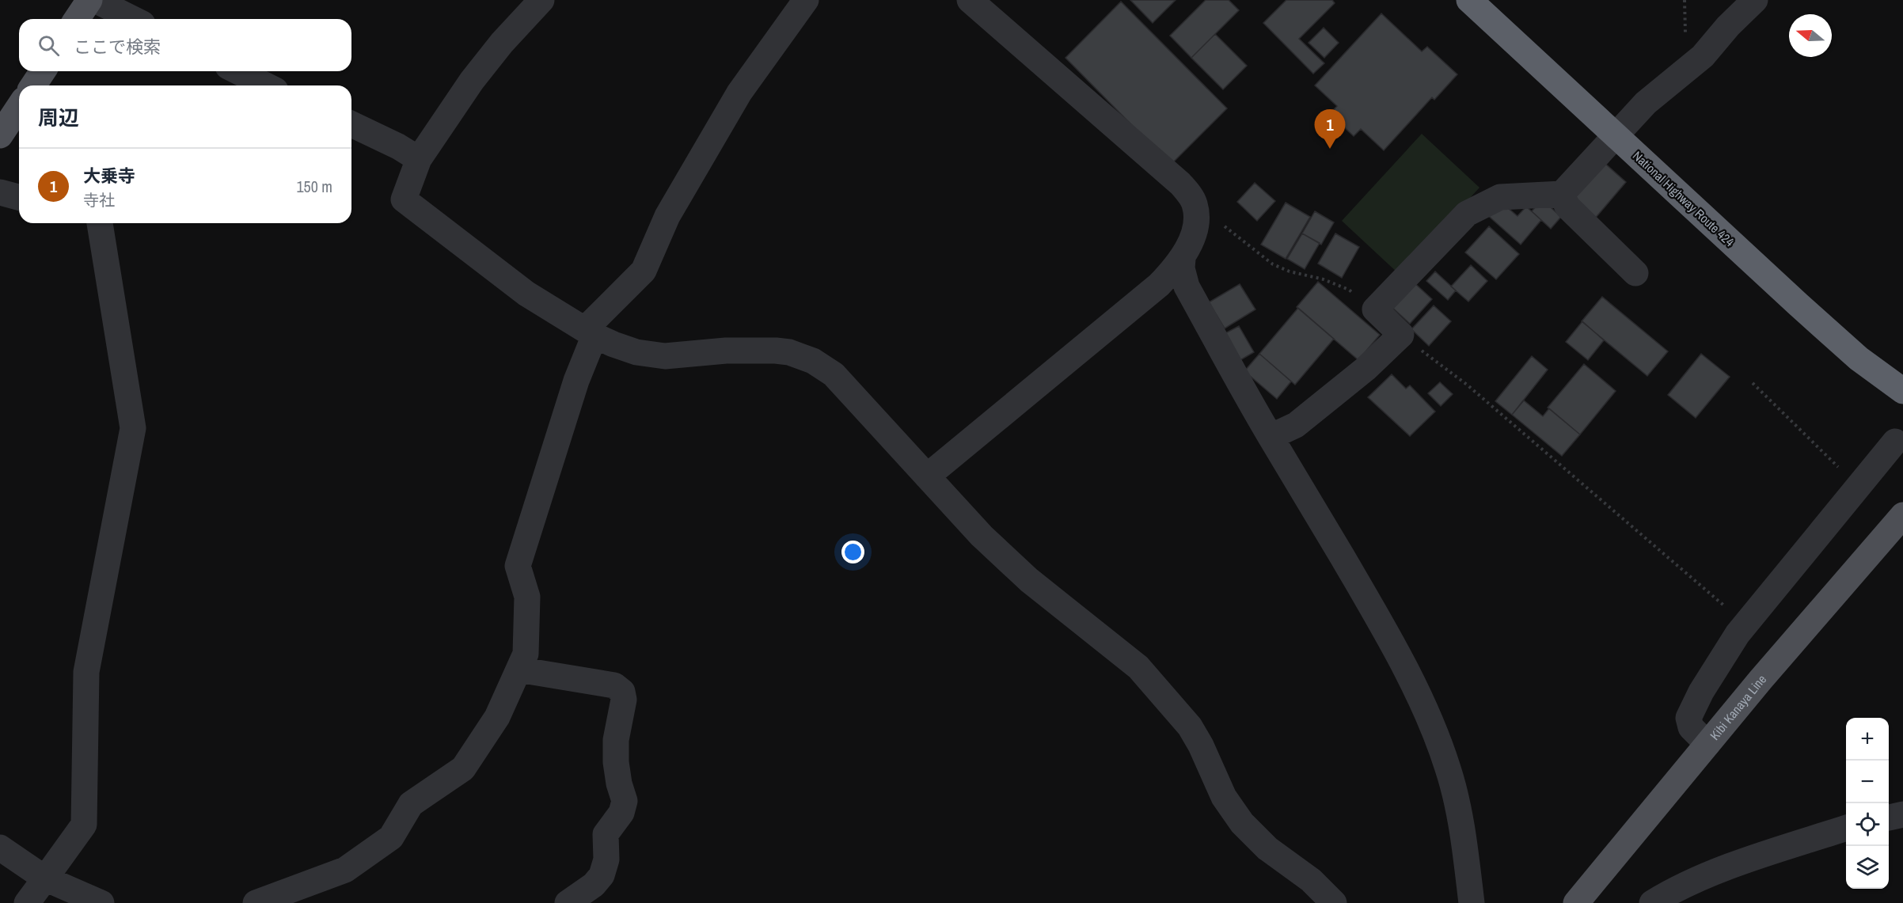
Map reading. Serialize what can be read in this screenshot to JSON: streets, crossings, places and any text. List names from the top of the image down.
{
  "streets": {
    "highway": ["National Highway Route 424"],
    "main road": ["Kibi Kanaya Line"]
  },
  "north": "left",
  "page": {
    "search": "ここで検索",
    "heading": "周辺",
    "pins": "1",
    "list": [
      {
        "mark": "1",
        "name": "大乗寺",
        "note": "寺社",
        "value": "150 m"
      }
    ],
    "map_buttons": ["+", "−"]
  }
}
